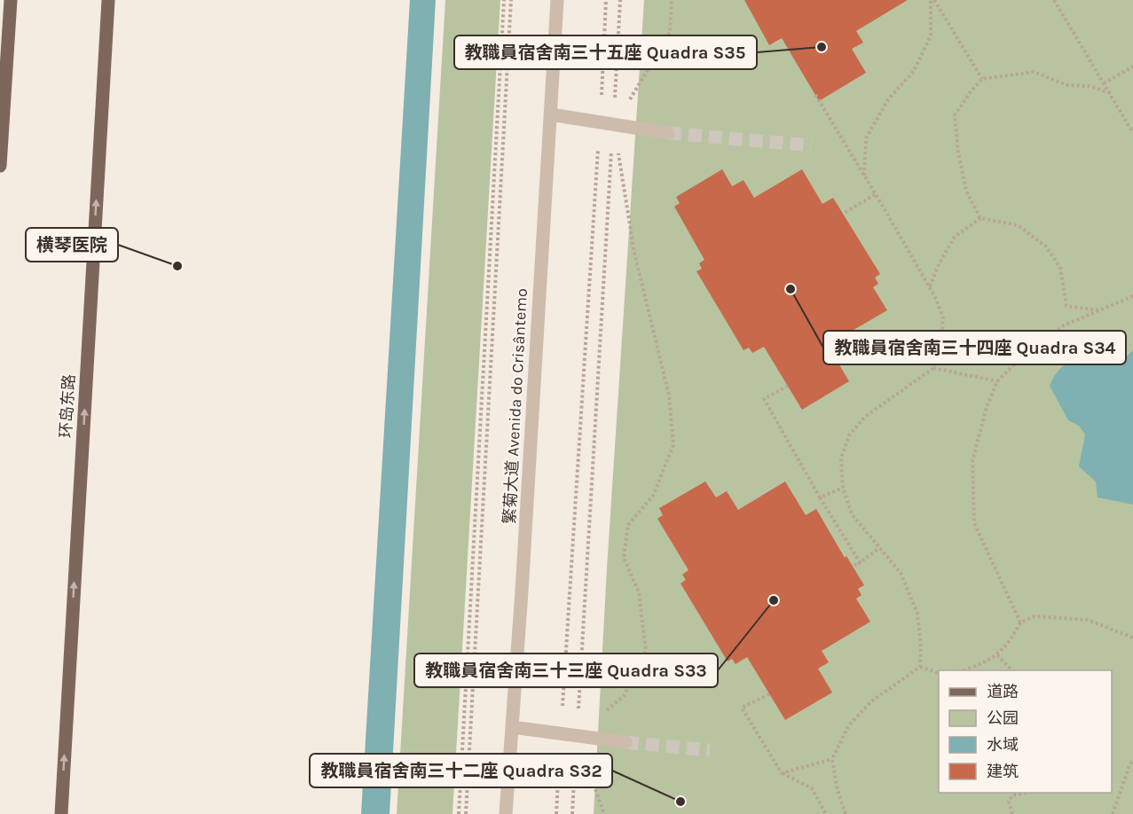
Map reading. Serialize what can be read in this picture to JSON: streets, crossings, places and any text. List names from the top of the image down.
{
  "streets": {
    "main road": ["环岛东路"],
    "street": ["繁菊大道 Avenida do Crisântemo"]
  },
  "one_way": ["环岛东路"],
  "places": [
    "教職員宿舍南三十五座 Quadra S35",
    "横琴医院",
    "教職員宿舍南三十四座 Quadra S34",
    "教職員宿舍南三十三座 Quadra S33",
    "教職員宿舍南三十二座 Quadra S32"
  ],
  "legend": [
    "道路",
    "公园",
    "水域",
    "建筑"
  ]
}
